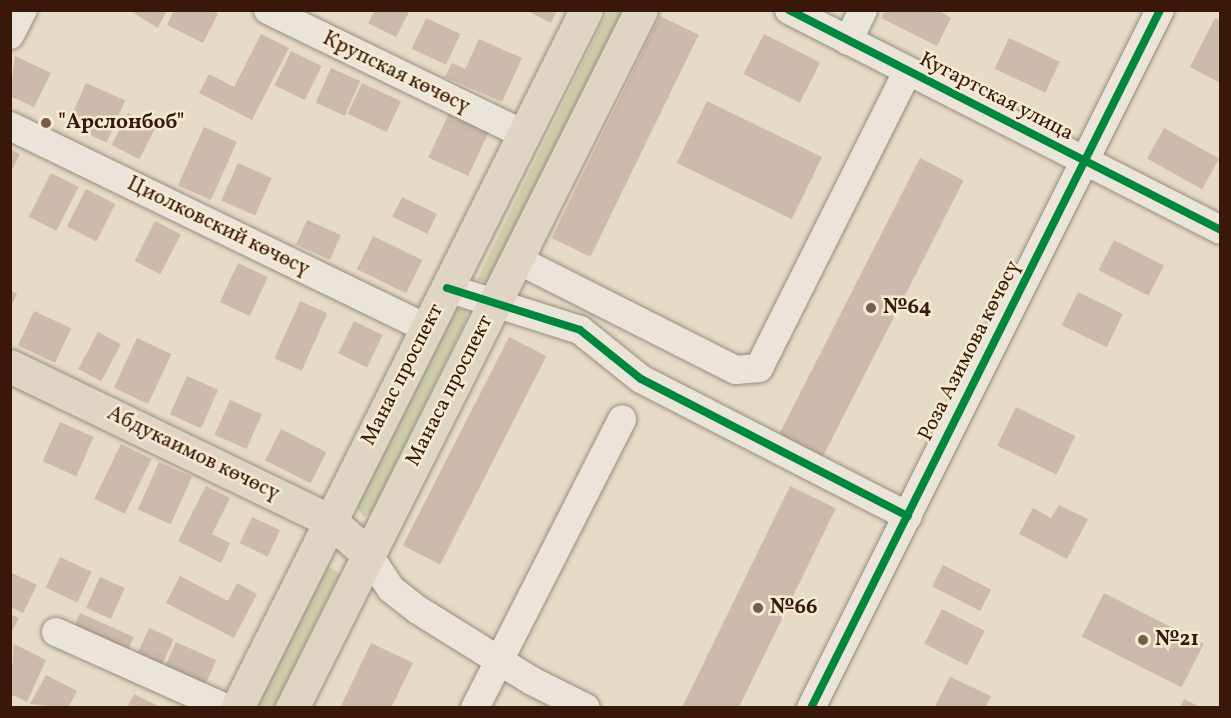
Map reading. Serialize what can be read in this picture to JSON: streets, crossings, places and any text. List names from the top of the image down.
{
  "streets": {
    "main road": ["Манас проспект", "Манаса проспект", "Абдукаимов көчөсү"],
    "street": [
      "Крупская көчөсү",
      "Кугартская улица",
      "Циолковский көчөсү",
      "Роза Азимова көчөсү"
    ]
  },
  "crossings": [
    ["Крупская көчөсү", "Манас проспект"],
    ["Кугартская улица", "Роза Азимова көчөсү"],
    ["Циолковский көчөсү", "Манас проспект"],
    ["Манас проспект", "Абдукаимов көчөсү"],
    ["Манаса проспект", "Абдукаимов көчөсү"]
  ],
  "places": [
    "\"Арслонбоб\"",
    "№64",
    "№66",
    "№21"
  ]
}
